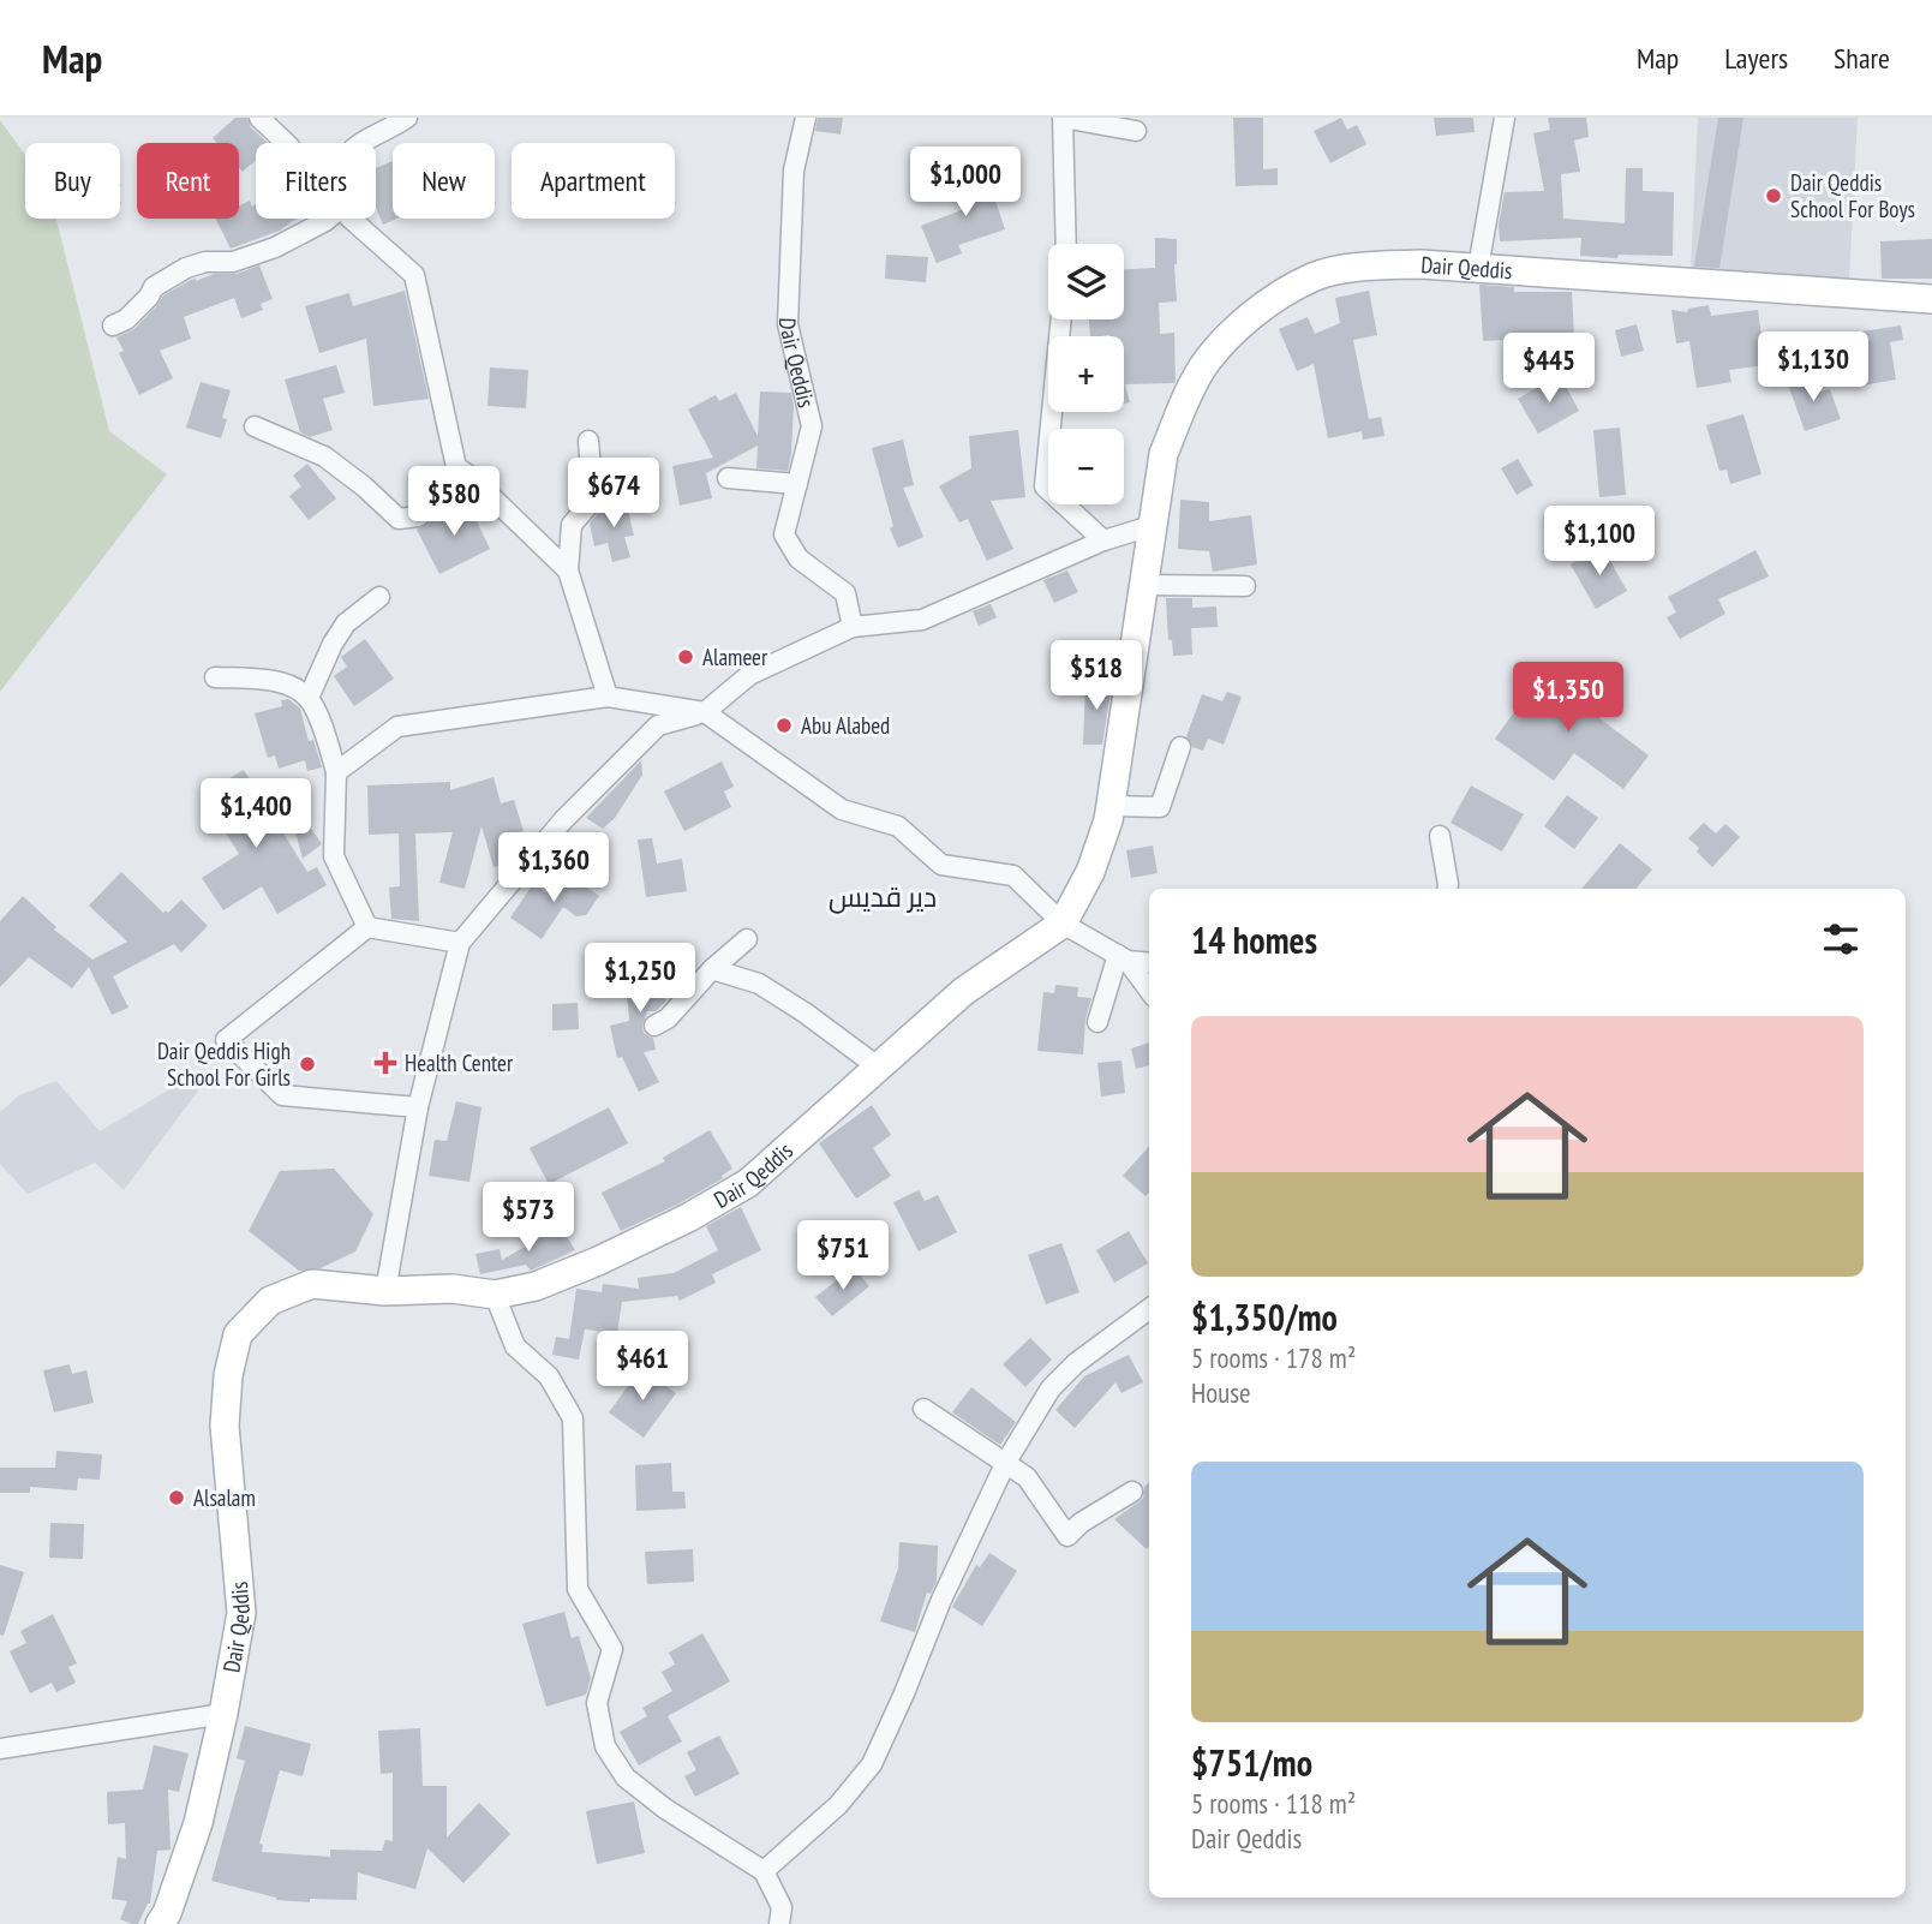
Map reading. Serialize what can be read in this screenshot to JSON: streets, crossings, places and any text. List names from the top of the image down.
{
  "streets": {
    "main road": ["Dair Qeddis"]
  },
  "districts": ["دير قديس"],
  "places": {
    "other": [
      "Dair Qeddis School For Boys",
      "Alameer",
      "Abu Alabed",
      "Dair Qeddis High School For Girls",
      "Alsalam"
    ],
    "health": ["Health Center"]
  },
  "page": {
    "header": "Map",
    "nav": ["Map", "Layers", "Share"],
    "chip": [
      "Buy",
      "Rent",
      "Filters",
      "New",
      "Apartment"
    ],
    "price": [
      "$1,000",
      "$1,130",
      "$445",
      "$674",
      "$580",
      "$1,100",
      "$518",
      "$1,350",
      "$1,400",
      "$1,360",
      "$1,250",
      "$573",
      "$751",
      "$461"
    ],
    "map_buttons": ["+", "−"],
    "heading": "14 homes",
    "list": [
      {
        "name": "$1,350/mo",
        "note": "5 rooms · 178 m² · House"
      },
      {
        "name": "$751/mo",
        "note": "5 rooms · 118 m² · Dair Qeddis"
      }
    ]
  }
}
